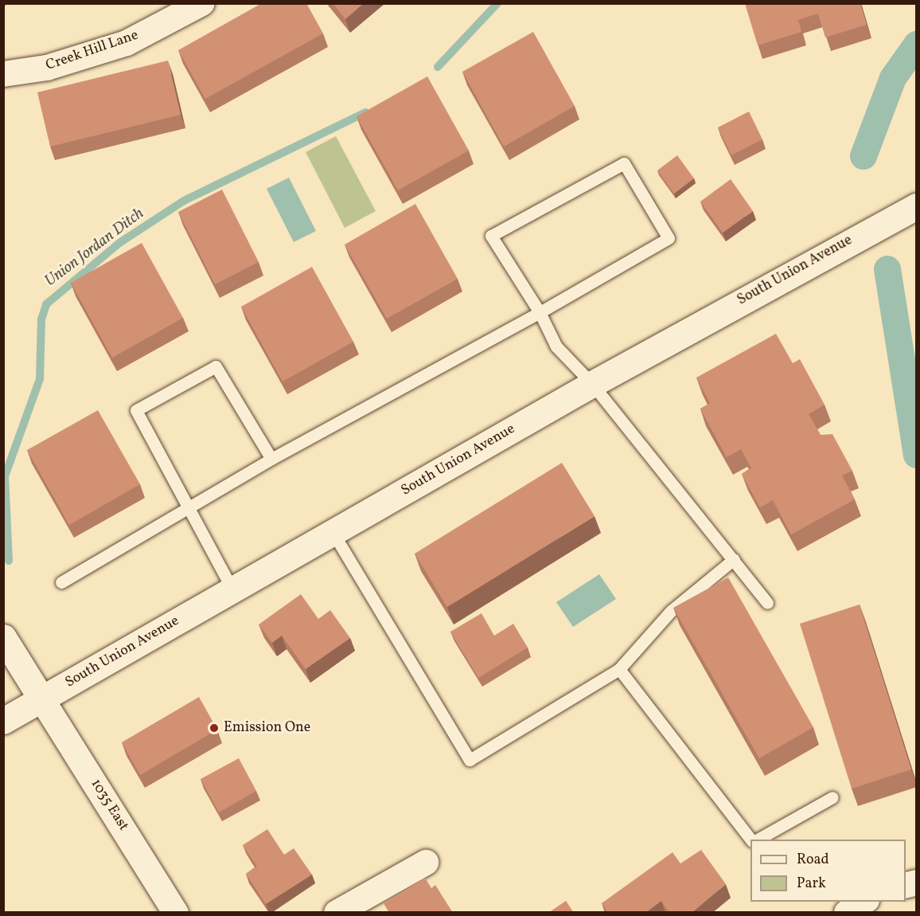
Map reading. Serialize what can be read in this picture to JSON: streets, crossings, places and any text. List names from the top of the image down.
{
  "streets": {
    "street": ["Creek Hill Lane", "South Union Avenue", "1035 East"]
  },
  "crossings": [
    ["South Union Avenue", "1035 East"]
  ],
  "water": ["Union Jordan Ditch"],
  "places": ["Emission One"],
  "legend": ["Road", "Park"]
}
